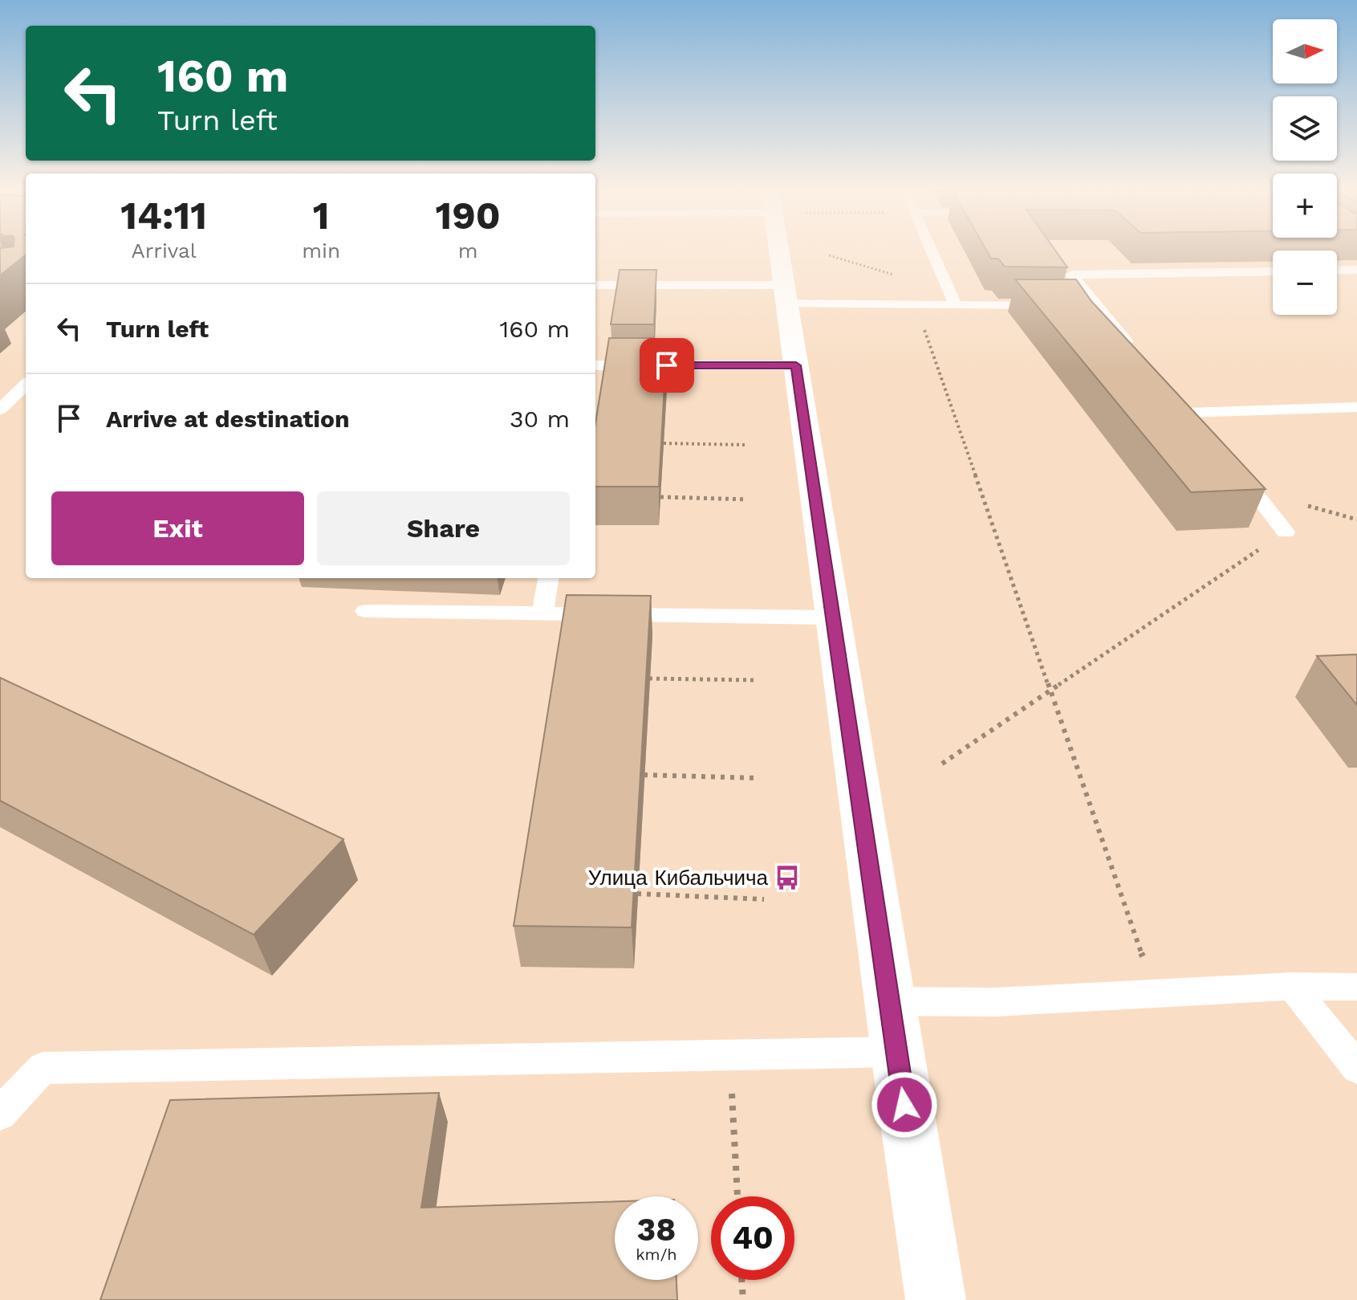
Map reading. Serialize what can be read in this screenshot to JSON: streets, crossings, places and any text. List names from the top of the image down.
{
  "places": {
    "bus stop": ["Улица Кибальчича"]
  },
  "north": "right",
  "page": {
    "map_buttons": ["+", "−"],
    "turn": ["160 m", "Turn left"],
    "eta": [
      "14:11",
      "Arrival",
      "1",
      "min",
      "190",
      "m"
    ],
    "list": [
      {
        "name": "Turn left",
        "value": "160 m"
      },
      {
        "name": "Arrive at destination",
        "value": "30 m"
      }
    ],
    "buttons": ["Exit", "Share"],
    "speed": "38 km/h",
    "limit": "40"
  }
}
